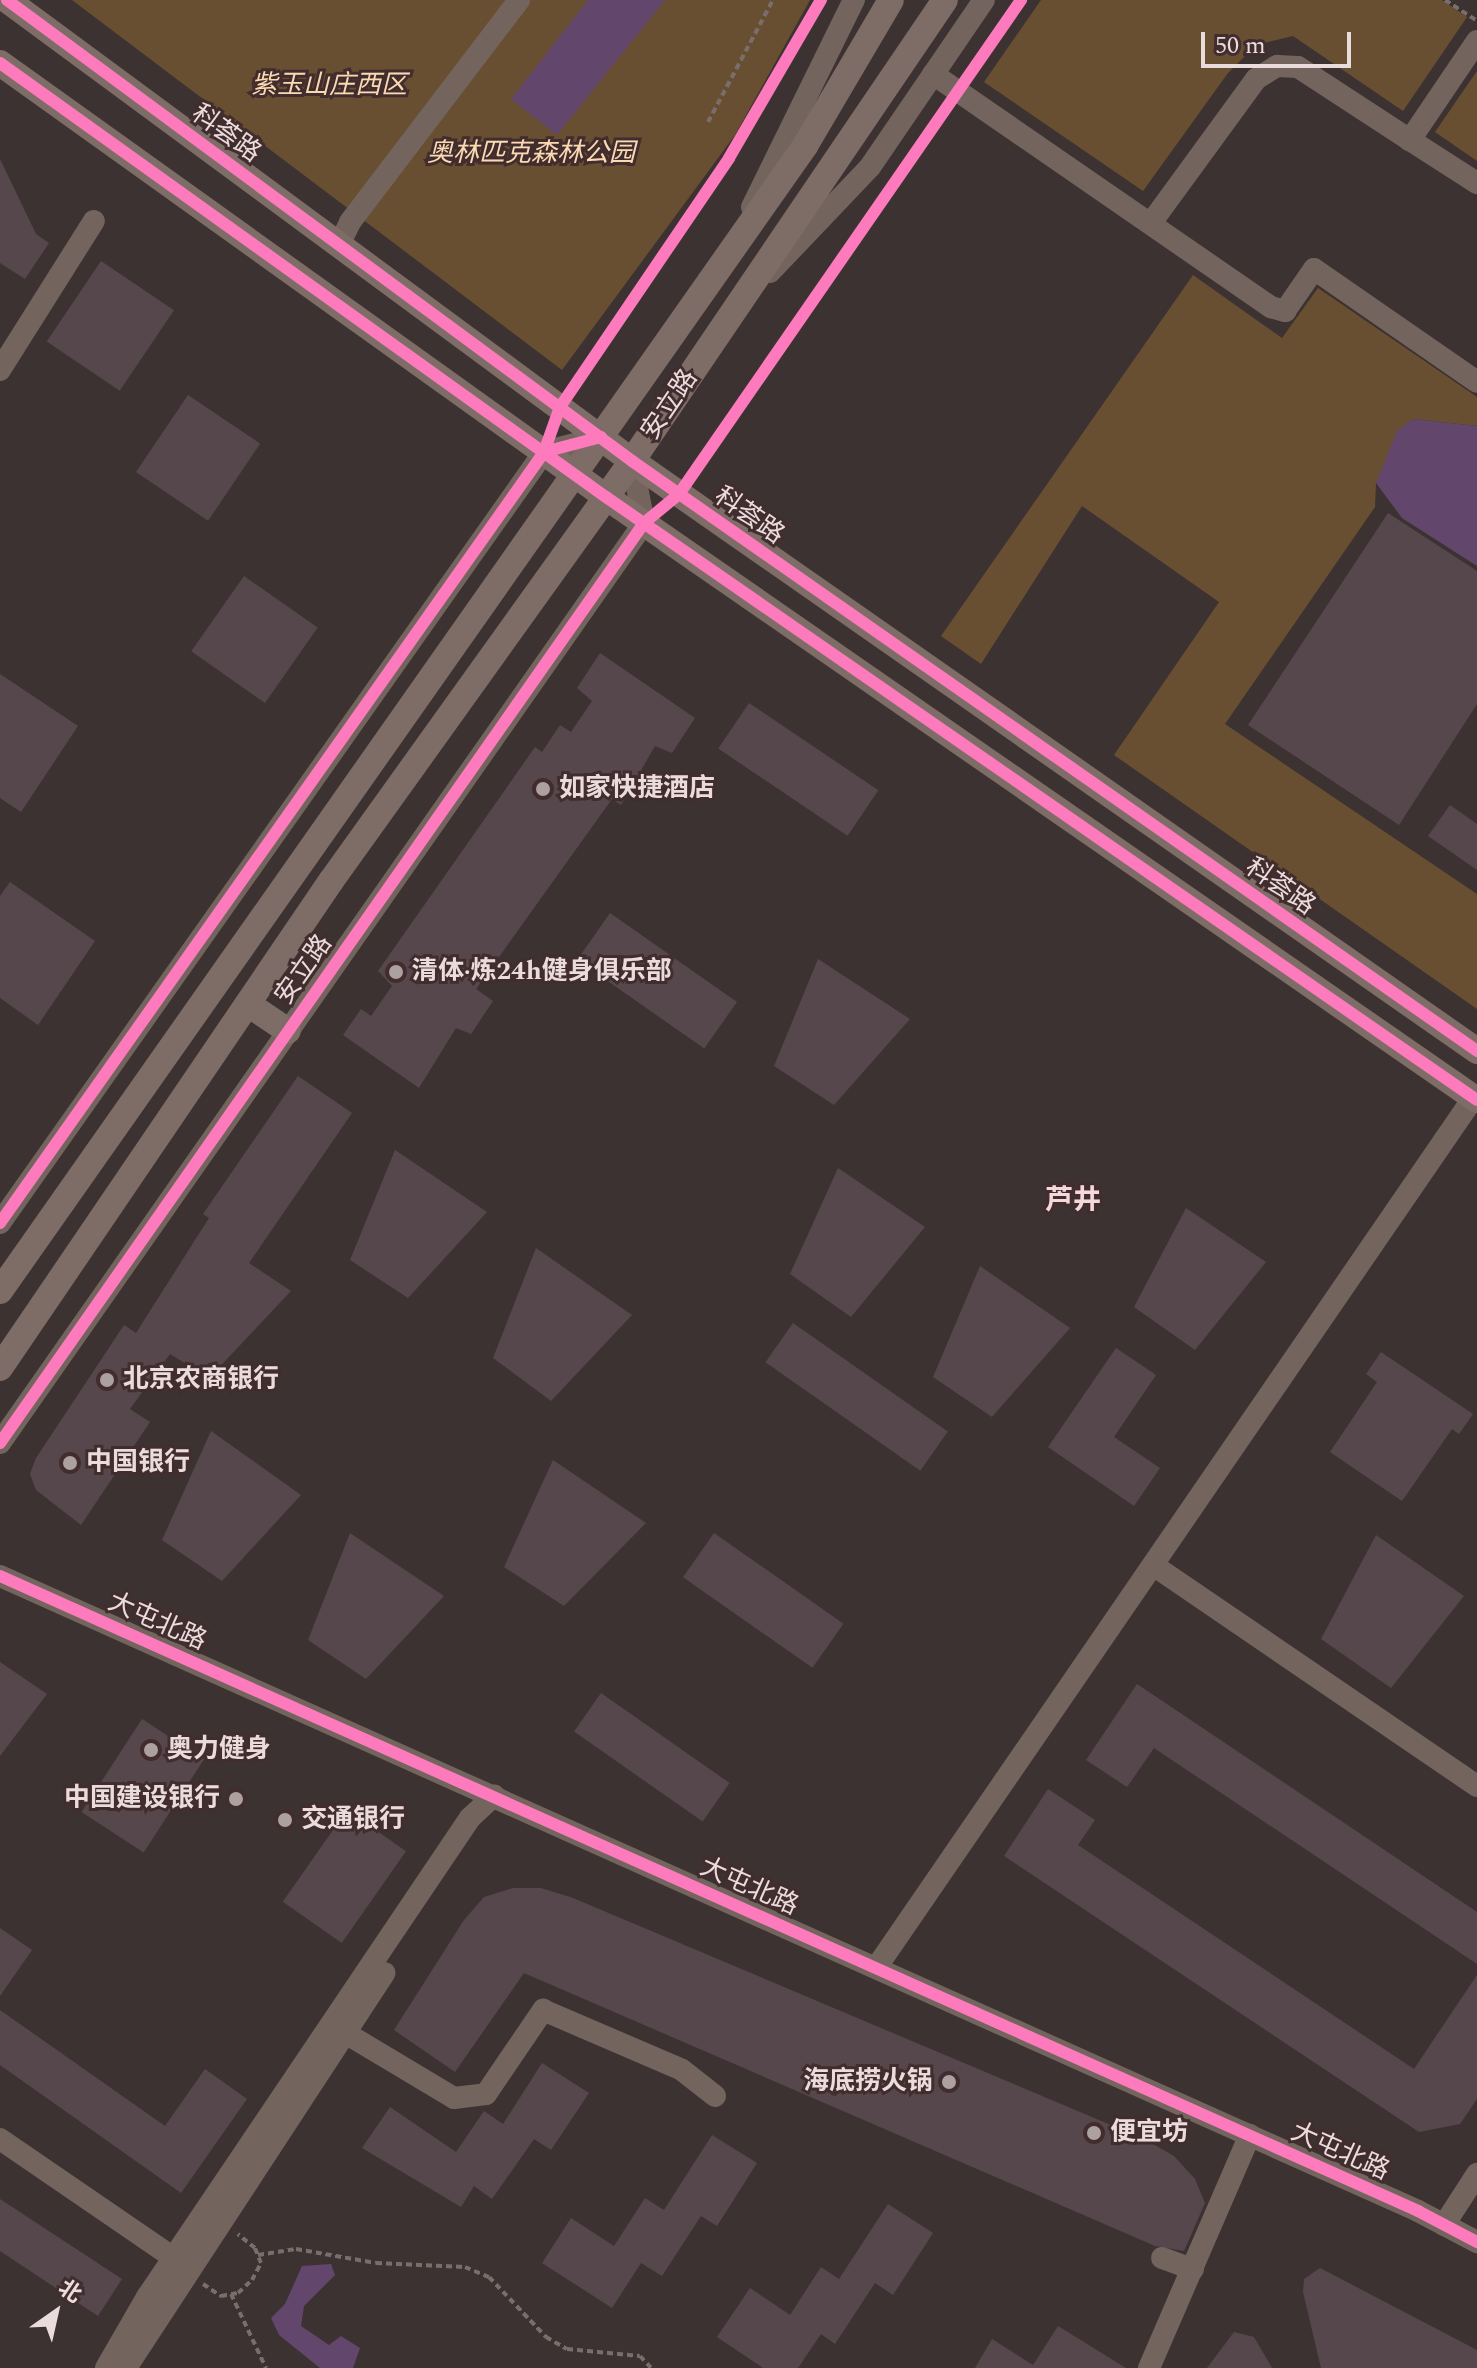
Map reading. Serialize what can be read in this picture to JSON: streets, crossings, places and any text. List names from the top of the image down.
{
  "streets": {
    "main road": ["科荟路", "安立路"],
    "street": ["大屯北路"]
  },
  "crossings": [
    ["科荟路", "安立路"]
  ],
  "districts": ["芦井"],
  "parks": ["紫玉山庄西区", "奥林匹克森林公园"],
  "places": [
    "如家快捷酒店",
    "清体·炼24h健身俱乐部",
    "北京农商银行",
    "中国银行",
    "奥力健身",
    "中国建设银行",
    "交通银行",
    "海底捞火锅",
    "便宜坊"
  ],
  "scale_bar": "50 m",
  "north": "top right"
}
